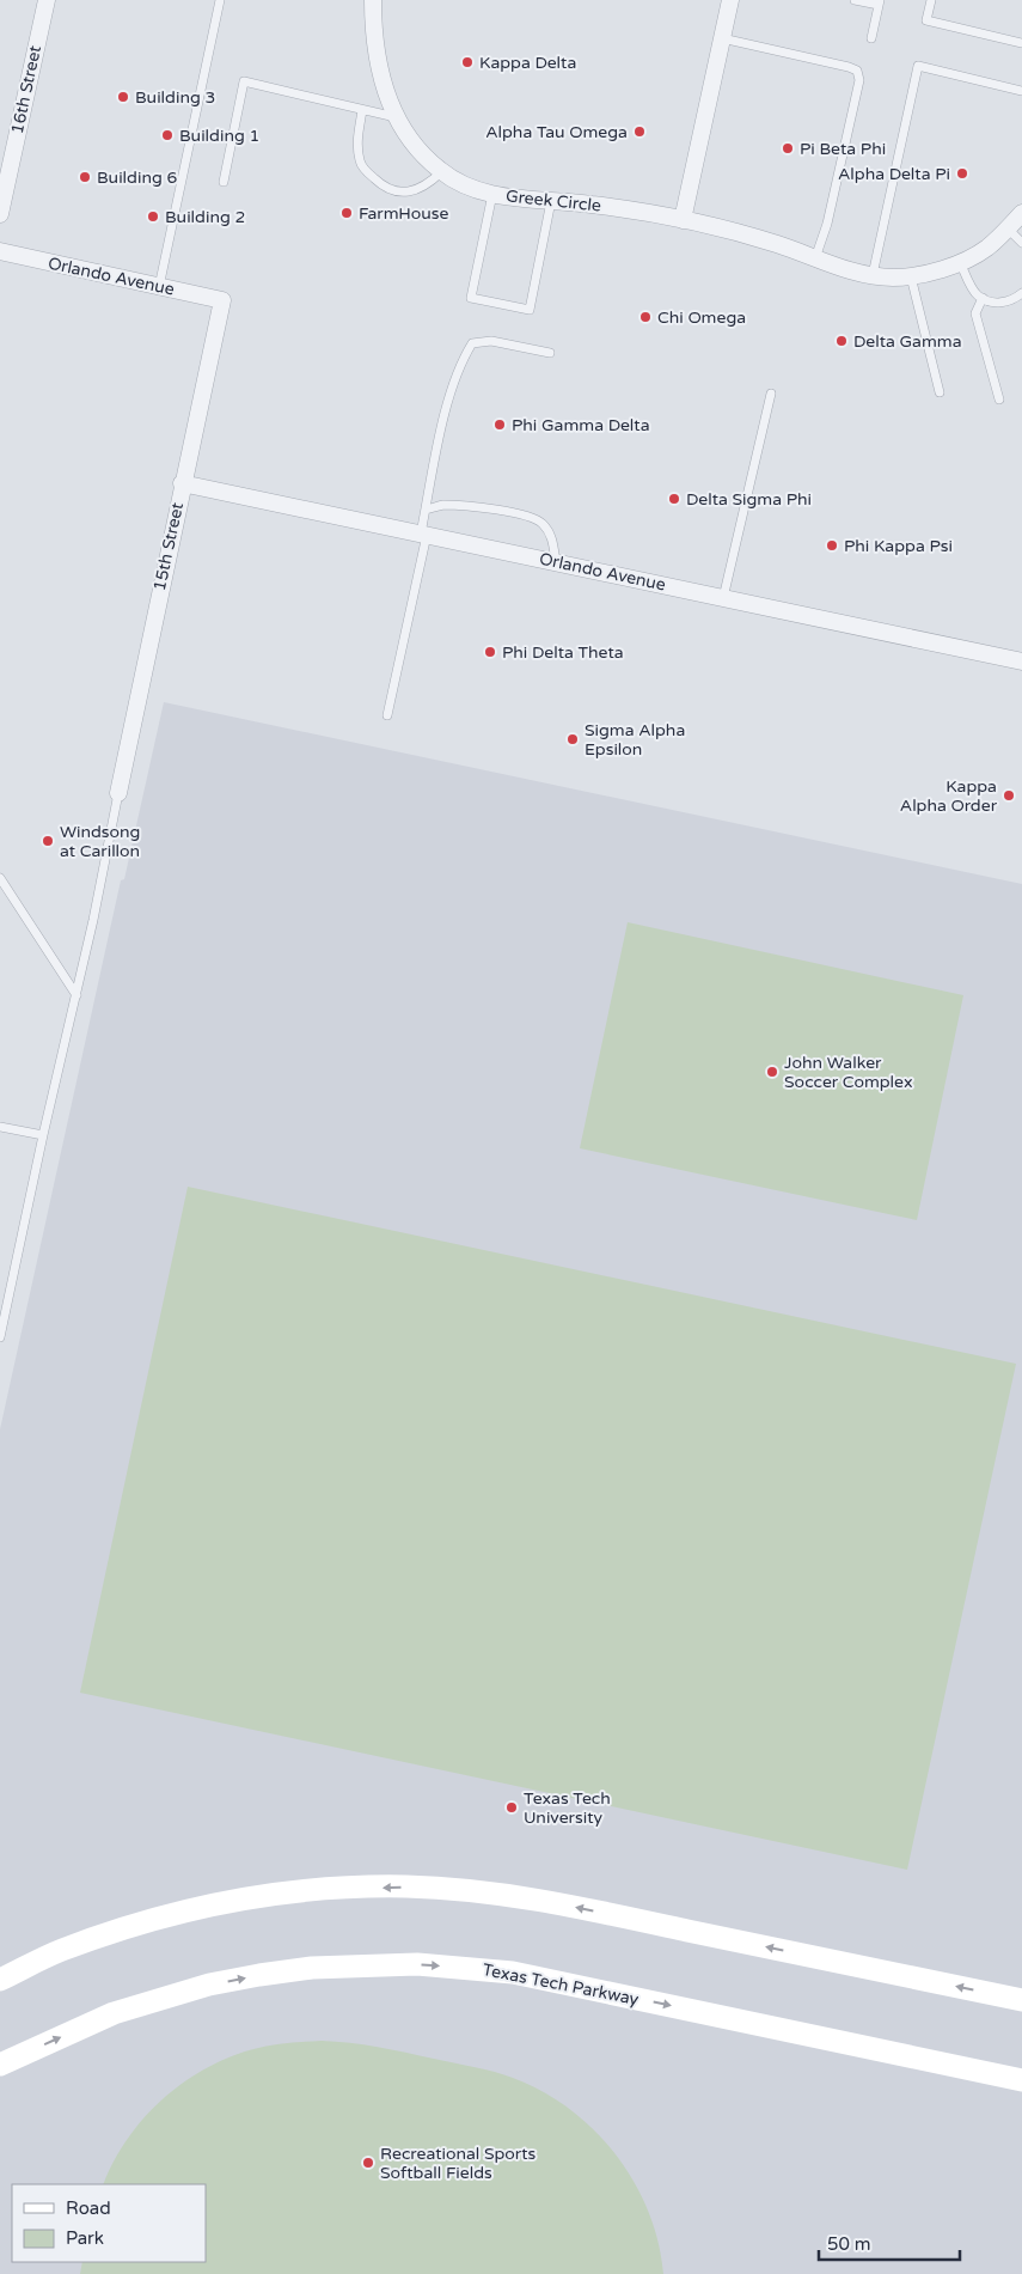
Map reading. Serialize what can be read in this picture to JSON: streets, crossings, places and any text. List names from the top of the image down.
{
  "streets": {
    "main road": ["Texas Tech Parkway"],
    "street": [
      "16th Street",
      "Greek Circle",
      "Orlando Avenue",
      "15th Street"
    ]
  },
  "crossings": [
    ["Orlando Avenue", "15th Street"]
  ],
  "places": [
    "Kappa Delta",
    "Building 3",
    "Alpha Tau Omega",
    "Building 1",
    "Pi Beta Phi",
    "Alpha Delta Pi",
    "Building 6",
    "FarmHouse",
    "Building 2",
    "Chi Omega",
    "Delta Gamma",
    "Phi Gamma Delta",
    "Delta Sigma Phi",
    "Phi Kappa Psi",
    "Phi Delta Theta",
    "Sigma Alpha Epsilon",
    "Kappa Alpha Order",
    "Windsong at Carillon",
    "John Walker Soccer Complex",
    "Texas Tech University",
    "Recreational Sports Softball Fields"
  ],
  "legend": ["Road", "Park"],
  "scale_bar": "50 m"
}
